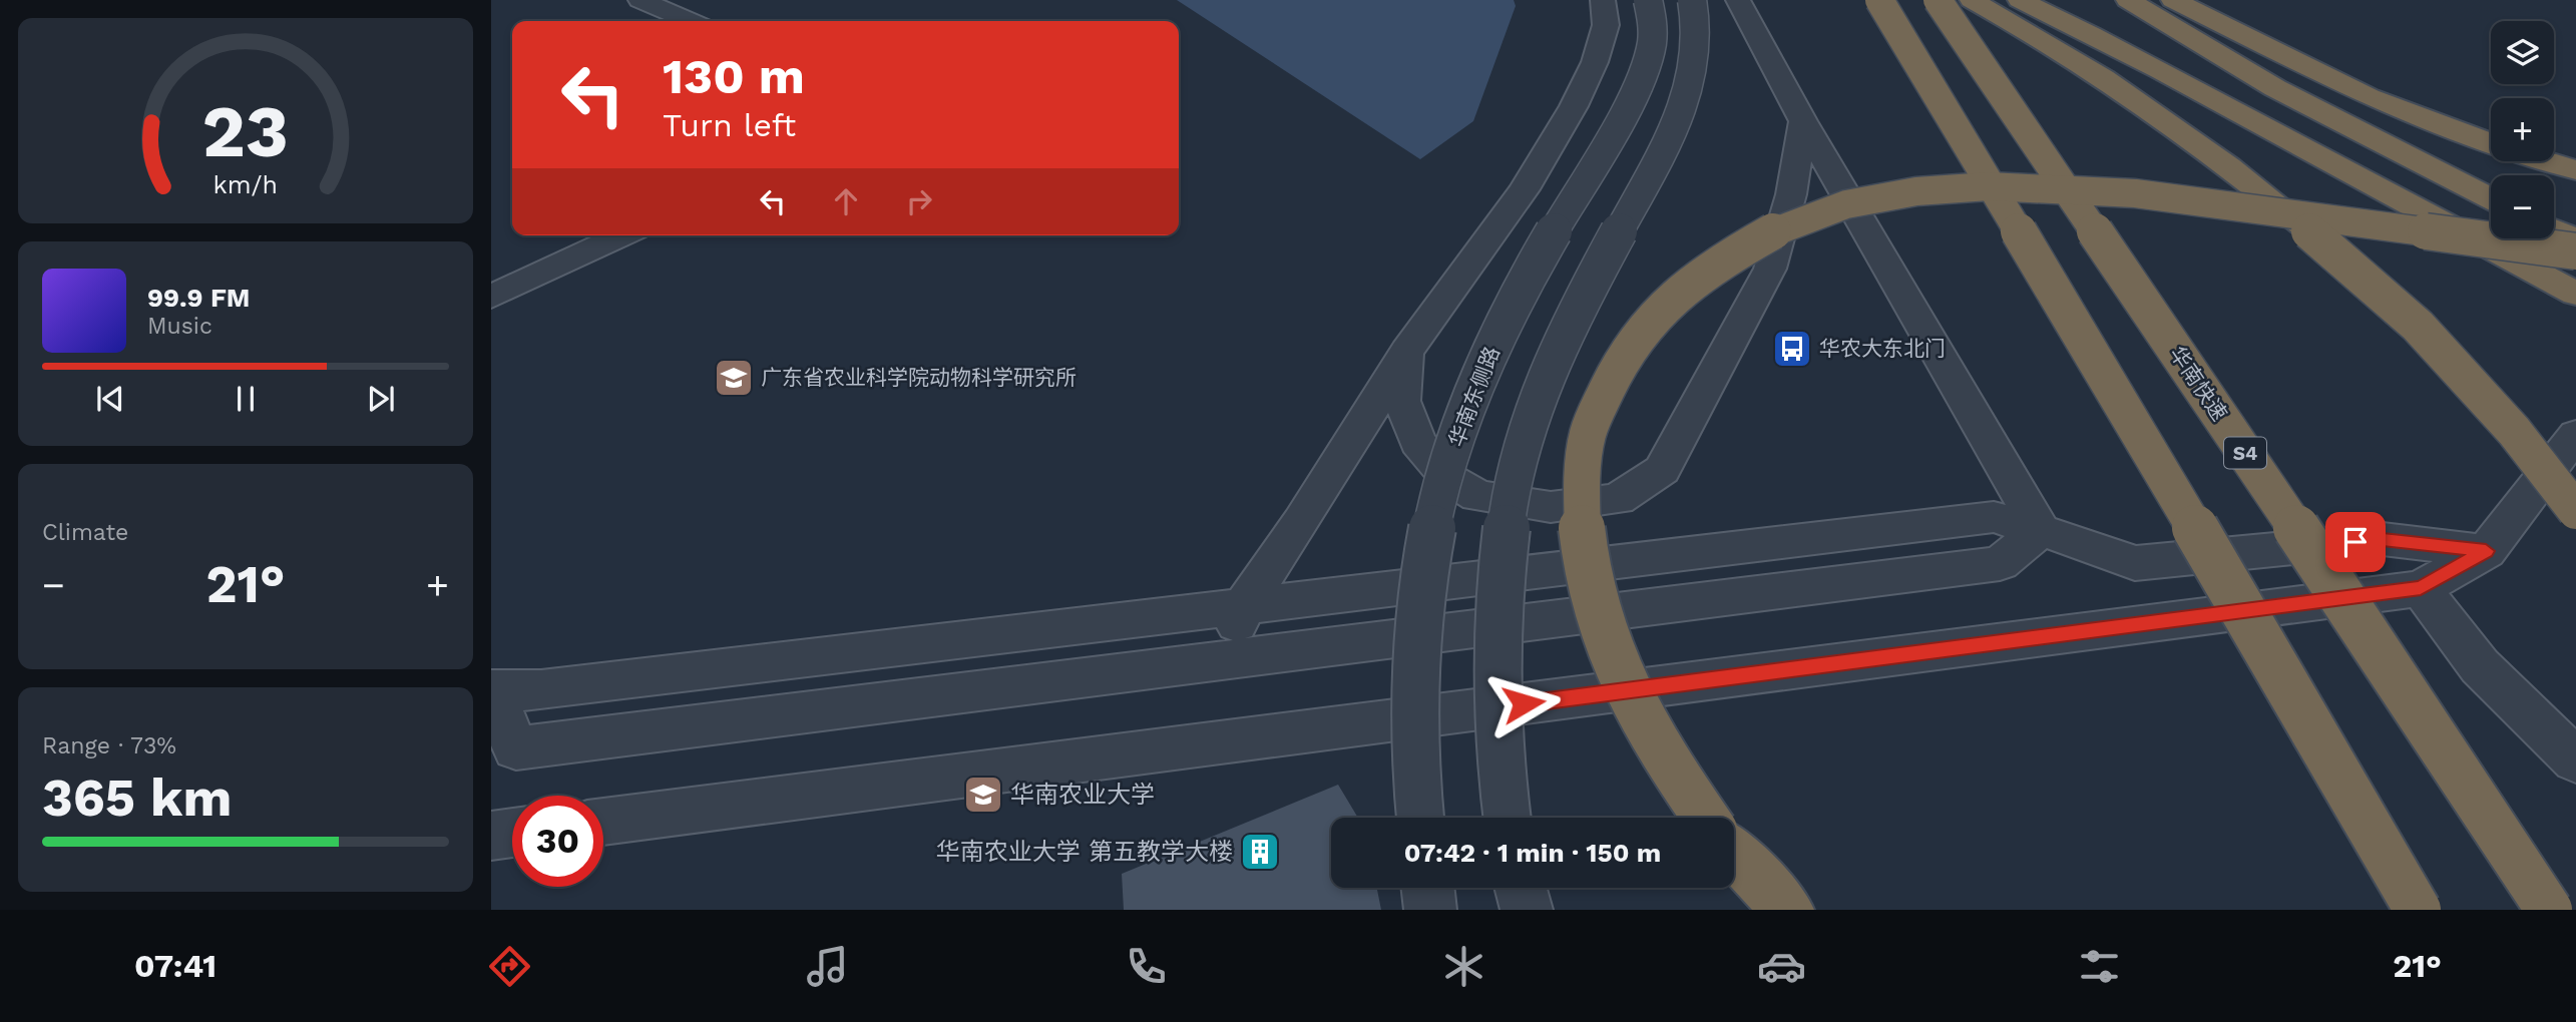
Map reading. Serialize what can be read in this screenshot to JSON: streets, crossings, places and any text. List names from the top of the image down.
{
  "streets": {
    "highway": ["华南快速", "S4"],
    "street": ["华南东侧路"]
  },
  "places": {
    "bus stop": ["华农大东北门"],
    "school or university": ["广东省农业科学院动物科学研究所", "华南农业大学"],
    "building": ["华南农业大学 第五教学大楼"]
  },
  "page": {
    "map_buttons": ["+", "−"],
    "turn": ["130 m", "Turn left"],
    "song": ["99.9 FM", "Music"],
    "tile": [
      "Climate",
      ["Range · 73%", "365 km"]
    ],
    "heat": ["−", "21°", "+"],
    "limit": "30",
    "trip": "07:42 · 1 min · 150 m",
    "tabs": ["07:41", "21°"],
    "gauge": ["23", "km/h"]
  }
}
